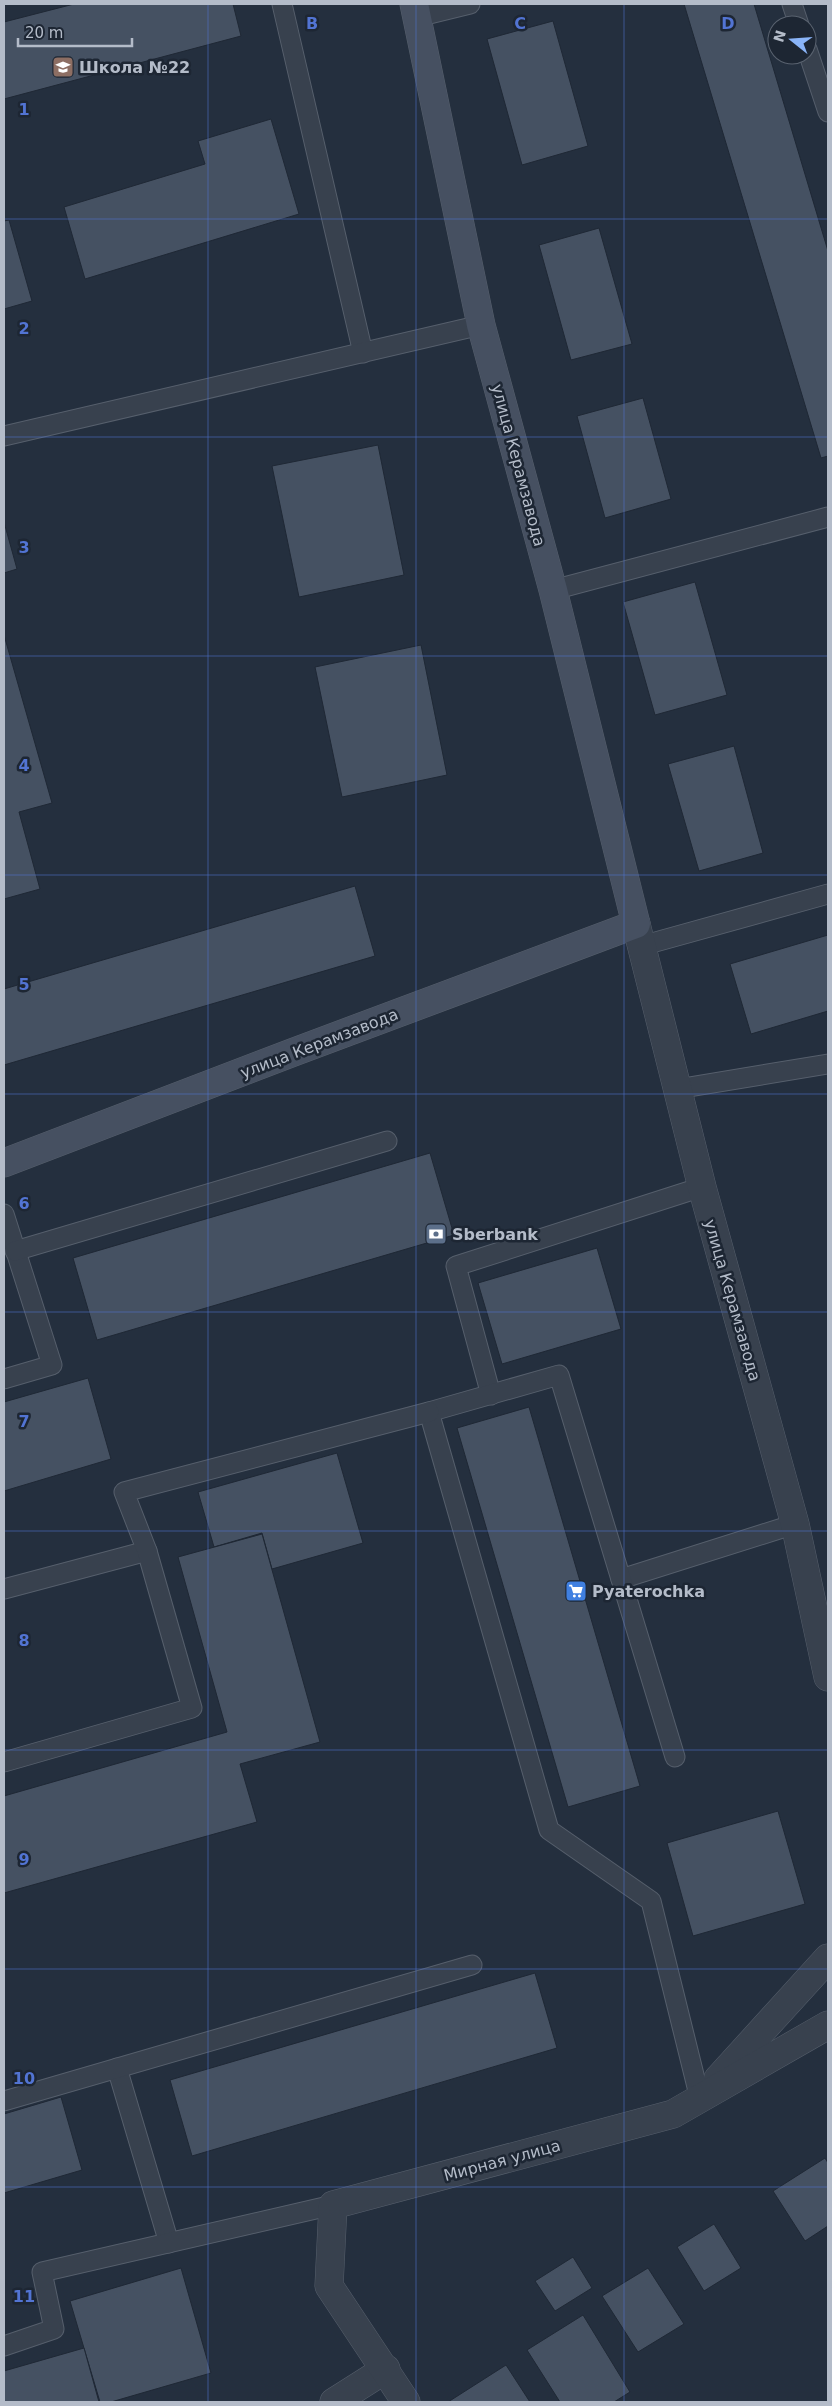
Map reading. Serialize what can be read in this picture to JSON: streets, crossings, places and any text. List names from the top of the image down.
{
  "streets": {
    "street": ["улица Керамзавода", "Мирная улица"]
  },
  "places": {
    "school or university": ["Школа №22"],
    "bank": ["Sberbank"],
    "supermarket": ["Pyaterochka"]
  },
  "scale_bar": "20 m",
  "north": "left",
  "grid": {
    "columns": ["B", "C", "D"],
    "rows": [
      "1",
      "2",
      "3",
      "4",
      "5",
      "6",
      "7",
      "8",
      "9",
      "10",
      "11"
    ]
  }
}
